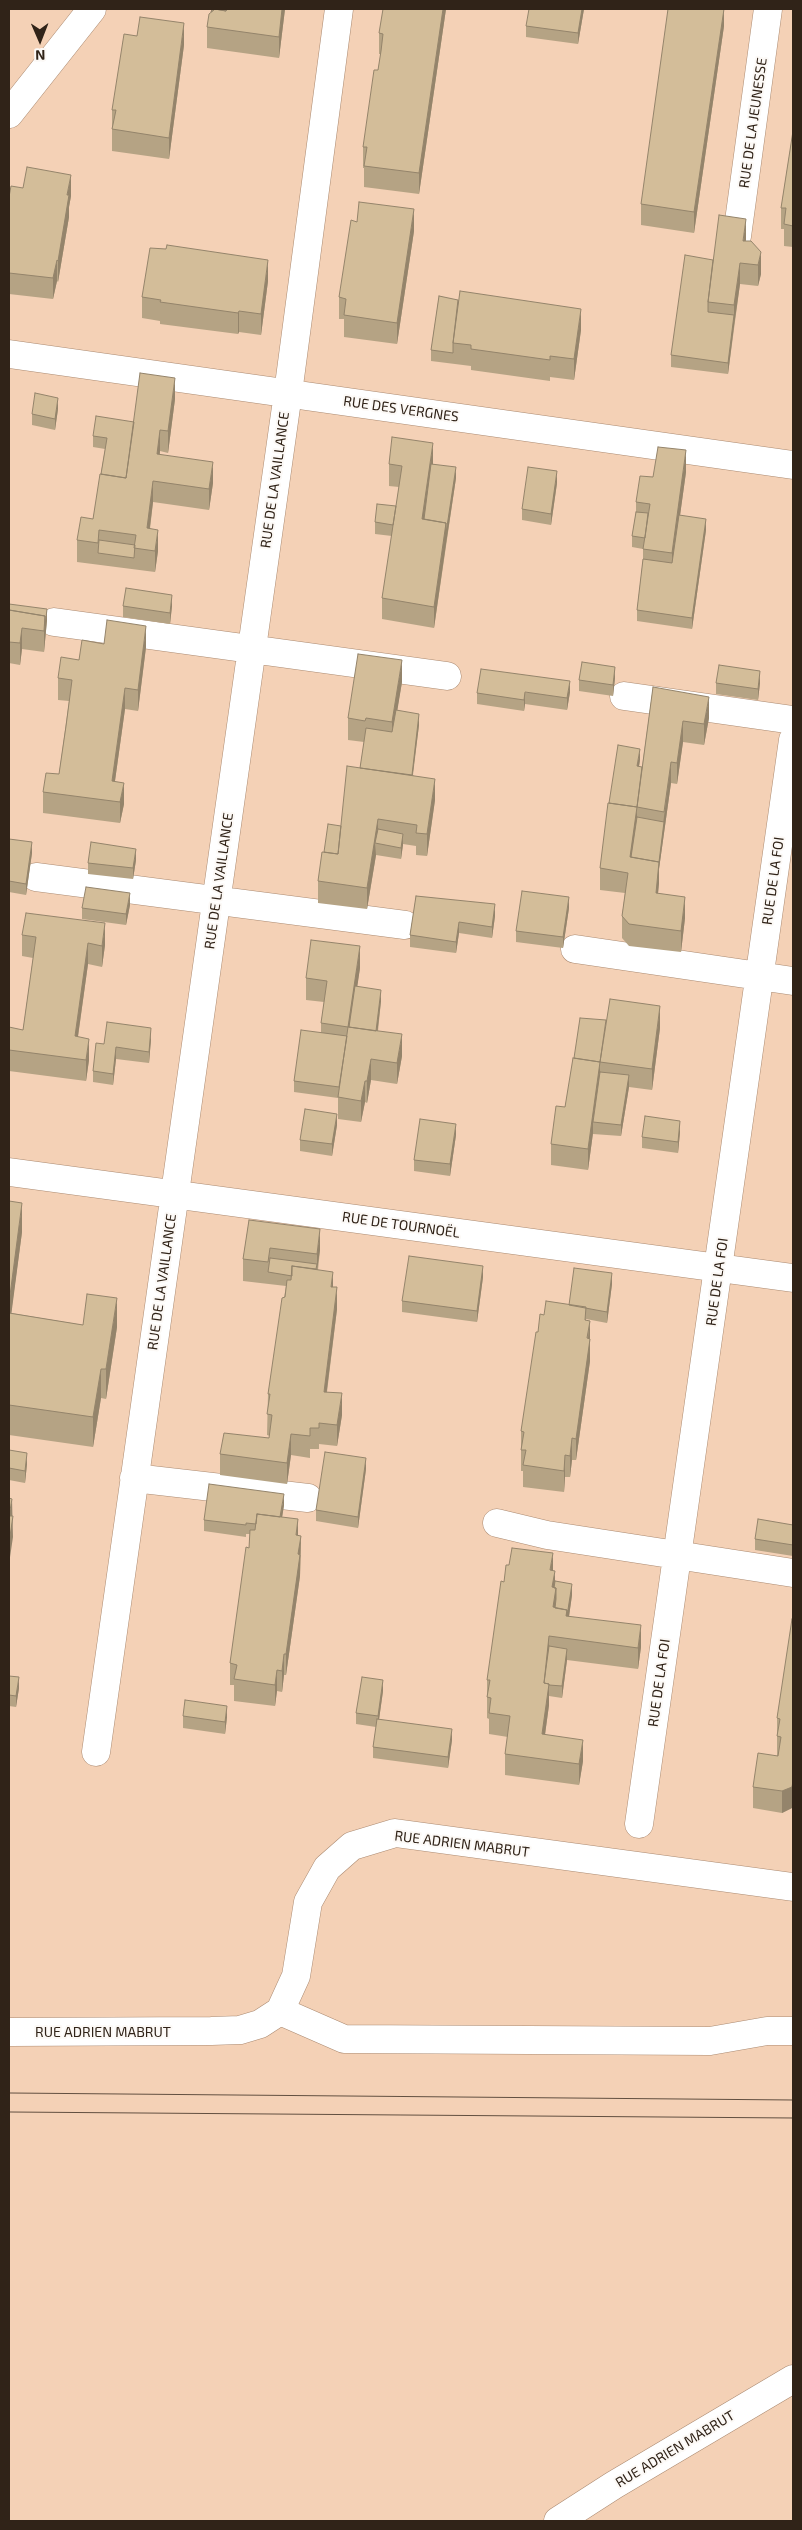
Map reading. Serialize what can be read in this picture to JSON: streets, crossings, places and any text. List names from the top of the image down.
{
  "streets": {
    "street": [
      "RUE DE LA JEUNESSE",
      "RUE DES VERGNES",
      "RUE DE LA VAILLANCE",
      "RUE DE LA FOI",
      "RUE DE TOURNOËL",
      "RUE ADRIEN MABRUT"
    ]
  },
  "crossings": [
    ["RUE DES VERGNES", "RUE DE LA VAILLANCE"],
    ["RUE DE LA VAILLANCE", "RUE DE TOURNOËL"],
    ["RUE DE LA FOI", "RUE DE TOURNOËL"]
  ],
  "north": "bottom"
}
